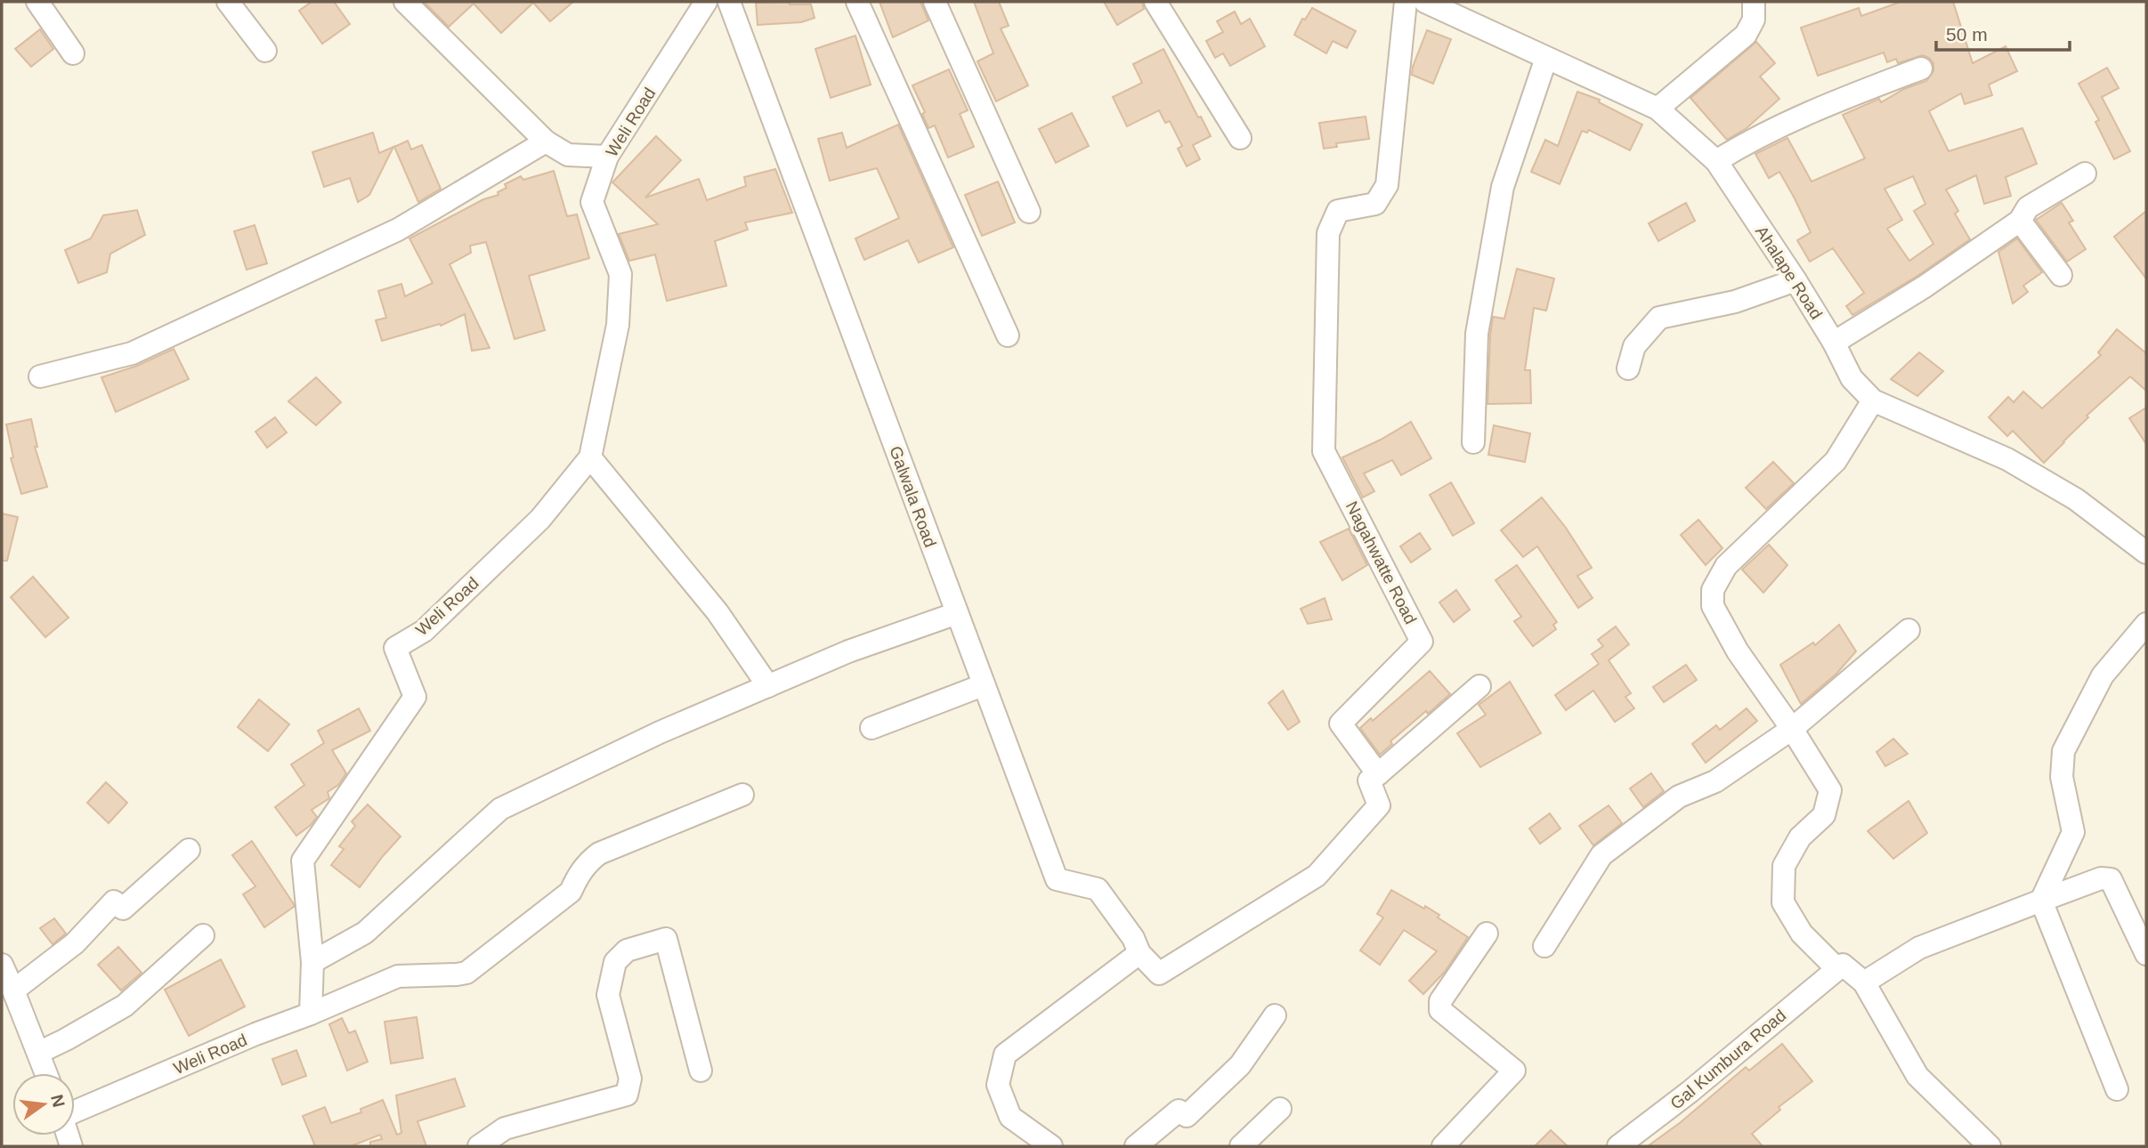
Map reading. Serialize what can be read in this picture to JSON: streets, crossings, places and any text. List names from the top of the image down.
{
  "streets": {
    "street": [
      "Weli Road",
      "Ahalape Road",
      "Galwala Road",
      "Nagahwatte Road",
      "Gal Kumbura Road"
    ]
  },
  "scale_bar": "50 m",
  "north": "right"
}
